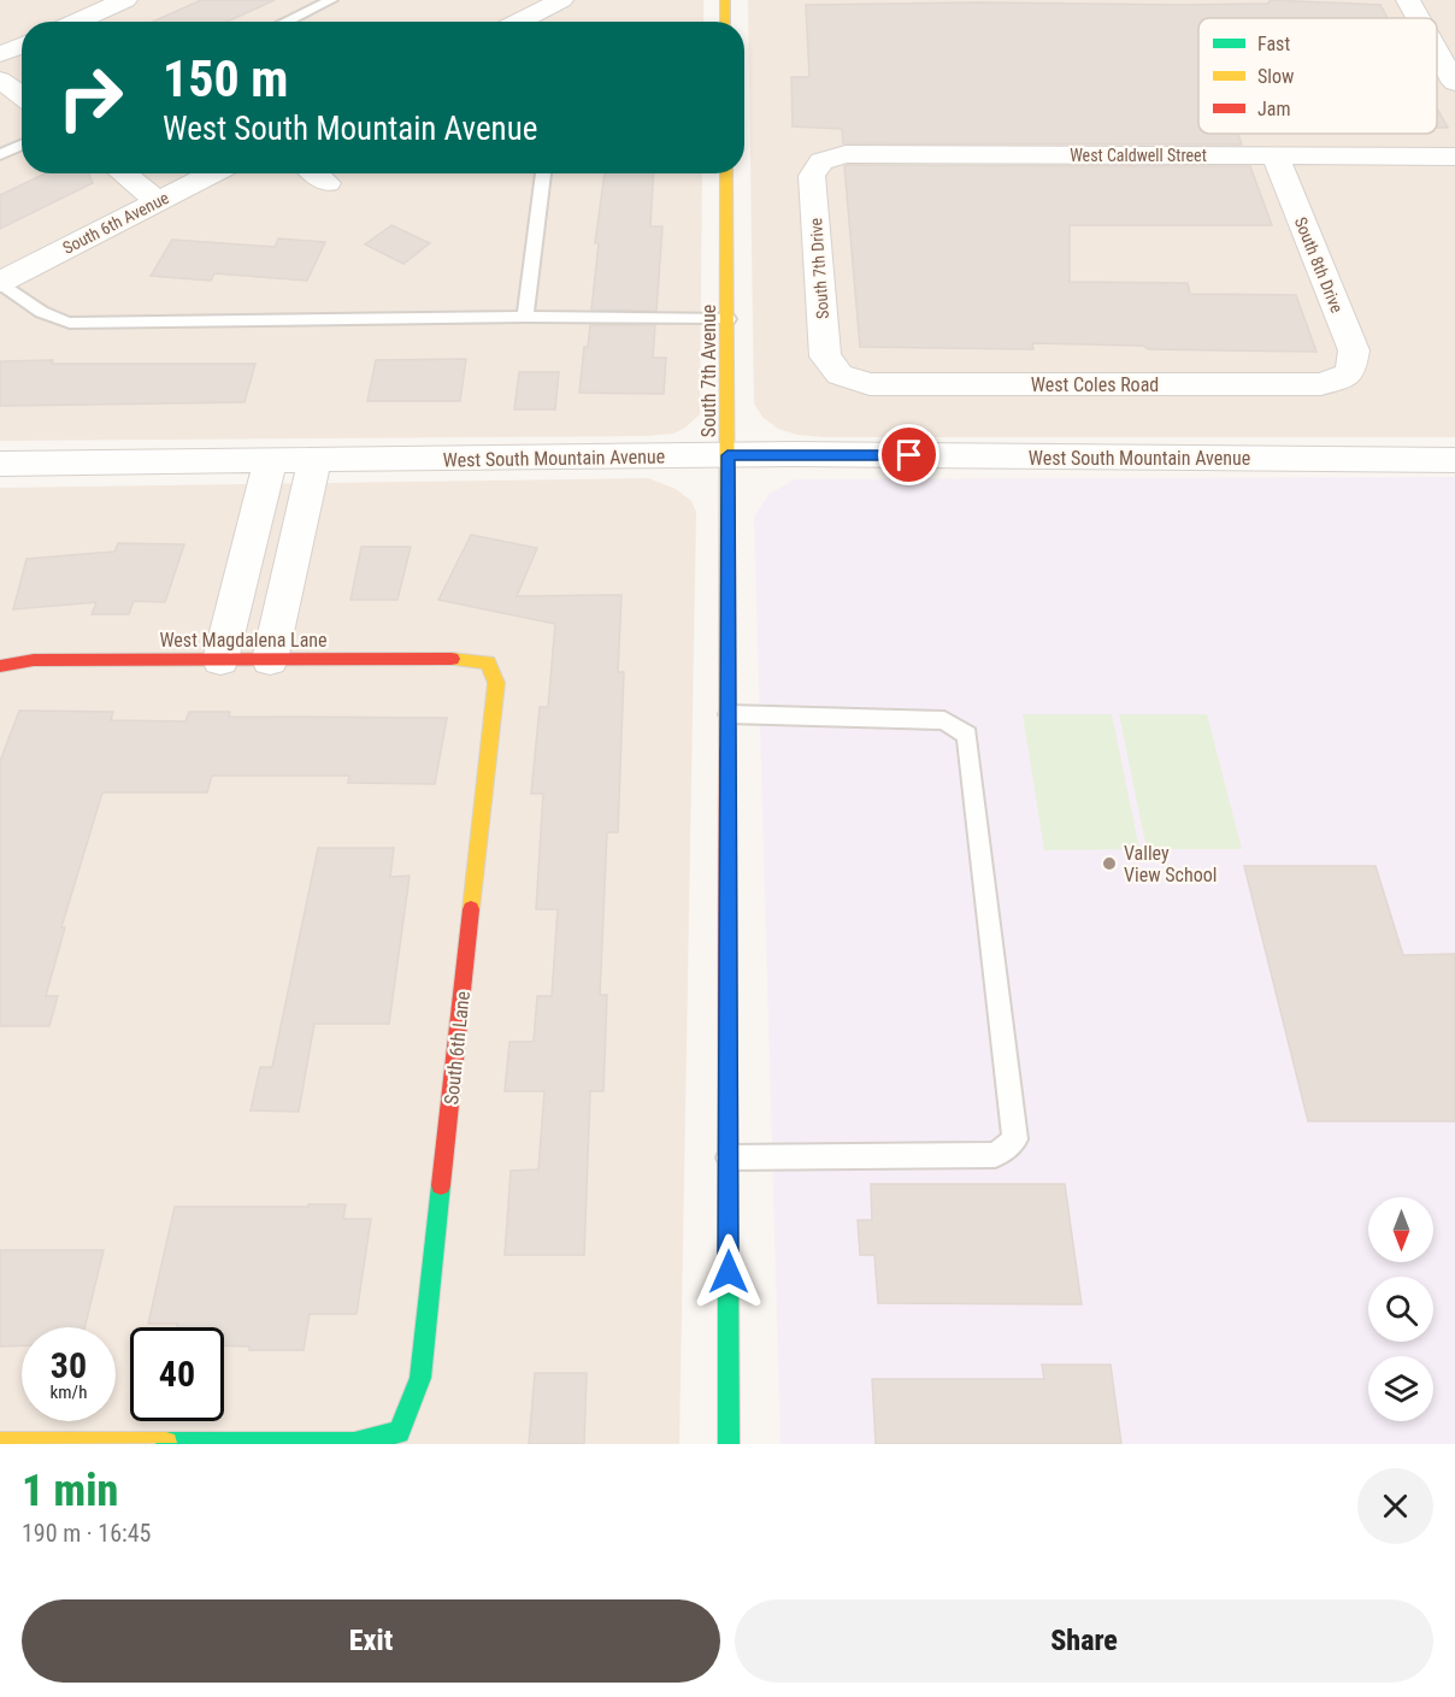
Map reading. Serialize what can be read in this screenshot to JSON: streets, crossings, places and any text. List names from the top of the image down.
{
  "streets": {
    "street": [
      "West Caldwell Street",
      "South 6th Avenue",
      "South 8th Drive",
      "South 7th Drive",
      "South 7th Avenue",
      "West Coles Road",
      "West South Mountain Avenue",
      "West Magdalena Lane",
      "South 6th Lane"
    ]
  },
  "crossings": [
    ["West Caldwell Street", "South 8th Drive"],
    ["West Caldwell Street", "South 7th Drive"],
    ["South 8th Drive", "West Coles Road"],
    ["South 7th Drive", "West Coles Road"],
    ["South 7th Avenue", "West South Mountain Avenue"],
    ["West Magdalena Lane", "South 6th Lane"]
  ],
  "places": ["Valley View School"],
  "legend": ["Fast", "Slow", "Jam"],
  "north": "bottom",
  "page": {
    "turn": ["150 m", "West South Mountain Avenue"],
    "speed": "30 km/h",
    "limit": "40",
    "heading": ["1 min", "190 m · 16:45"],
    "buttons": ["Exit", "Share"]
  }
}
